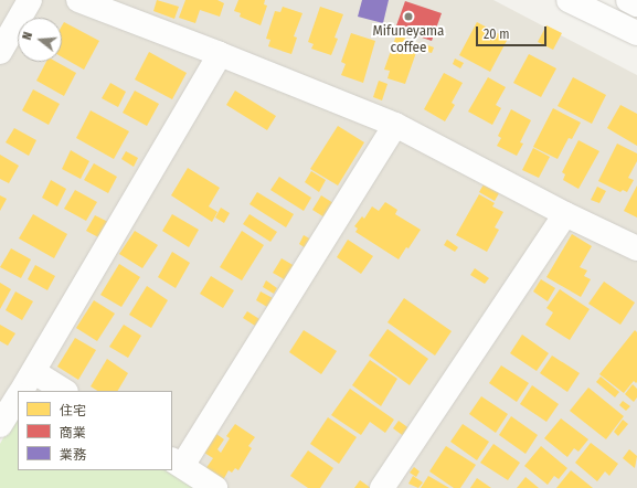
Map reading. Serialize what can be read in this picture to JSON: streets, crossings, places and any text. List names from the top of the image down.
{
  "places": ["Mifuneyama coffee"],
  "legend": ["住宅", "商業", "業務"],
  "scale_bar": "20 m",
  "north": "left"
}
